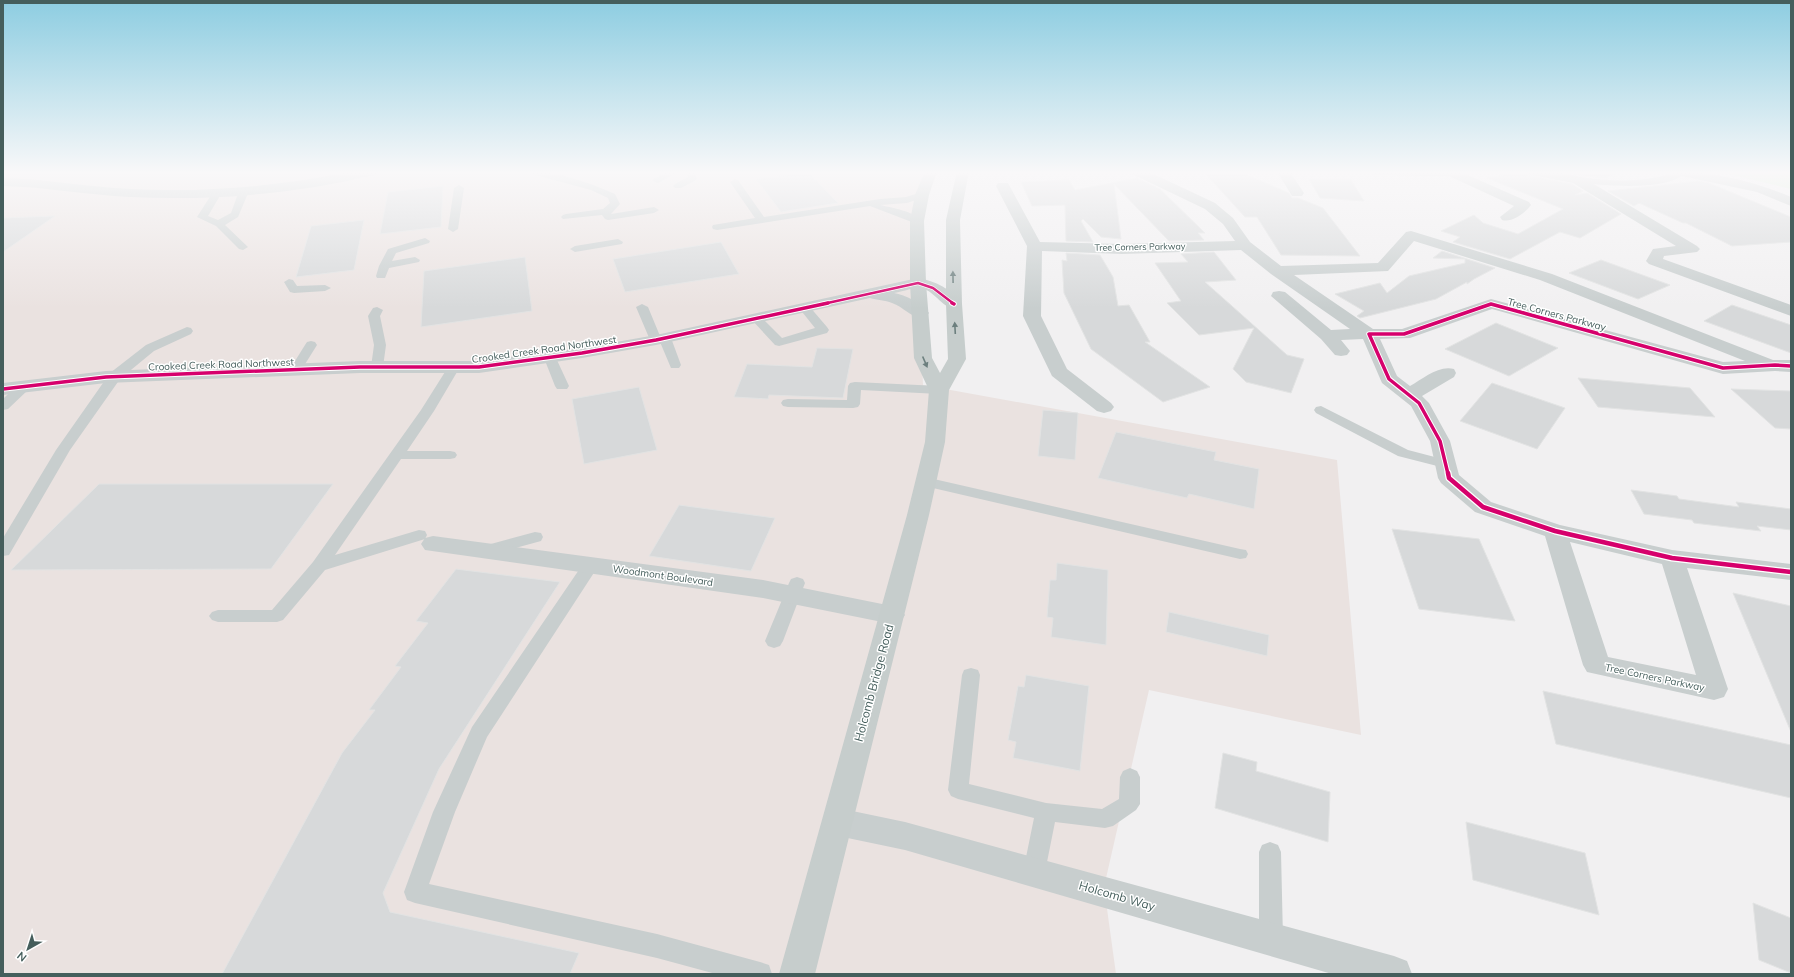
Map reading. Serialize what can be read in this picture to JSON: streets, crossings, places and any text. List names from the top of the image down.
{
  "streets": {
    "main road": ["Holcomb Bridge Road"],
    "street": [
      "Tree Corners Parkway",
      "Crooked Creek Road Northwest",
      "Woodmont Boulevard",
      "Holcomb Way"
    ]
  },
  "crossings": [
    ["Crooked Creek Road Northwest", "Holcomb Bridge Road"],
    ["Woodmont Boulevard", "Holcomb Bridge Road"],
    ["Holcomb Bridge Road", "Holcomb Way"]
  ],
  "north": "bottom left"
}
